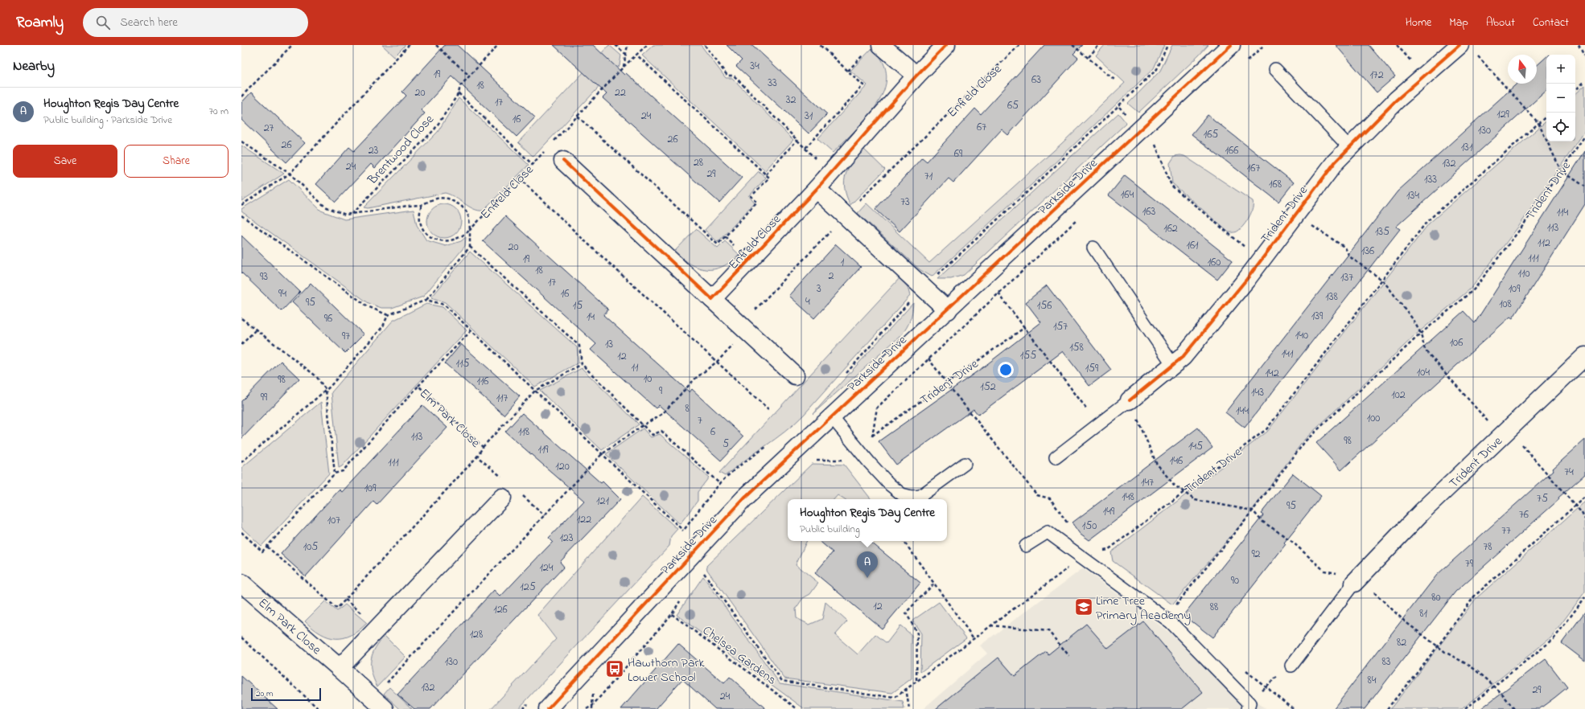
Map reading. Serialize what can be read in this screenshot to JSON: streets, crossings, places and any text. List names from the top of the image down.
{
  "streets": {
    "street": [
      "Enfield Close",
      "Parkside Drive",
      "Trident Drive",
      "Elm Park Close"
    ],
    "path": ["Brentwood Close", "Chelsea Gardens"]
  },
  "places": {
    "school or university": ["Lime Tree Primary Academy"],
    "bus stop": ["Hawthorn Park Lower School"]
  },
  "house_numbers": [
    "34",
    "19",
    "172",
    "63",
    "33",
    "18",
    "20",
    "22",
    "32",
    "17",
    "65",
    "129",
    "24",
    "31",
    "16",
    "67",
    "27",
    "130",
    "165",
    "26",
    "26",
    "131",
    "23",
    "166",
    "69",
    "28",
    "132",
    "24",
    "167",
    "29",
    "71",
    "133",
    "168",
    "164",
    "134",
    "73",
    "163",
    "114",
    "113",
    "162",
    "135",
    "112",
    "161",
    "20",
    "136",
    "111",
    "19",
    "1",
    "160",
    "18",
    "110",
    "2",
    "93",
    "137",
    "17",
    "3",
    "109",
    "94",
    "16",
    "138",
    "4",
    "95",
    "108",
    "15",
    "156",
    "139",
    "14",
    "96",
    "157",
    "140",
    "97",
    "106",
    "13",
    "158",
    "141",
    "155",
    "12",
    "115",
    "11",
    "159",
    "104",
    "142",
    "10",
    "98",
    "116",
    "152",
    "9",
    "143",
    "102",
    "99",
    "117",
    "8",
    "144",
    "100",
    "7",
    "118",
    "6",
    "113",
    "98",
    "5",
    "145",
    "119",
    "146",
    "111",
    "120",
    "74",
    "147",
    "109",
    "148",
    "75",
    "121",
    "95",
    "149",
    "76",
    "122",
    "107",
    "150",
    "77",
    "123",
    "105",
    "78",
    "92",
    "79",
    "124",
    "90",
    "125",
    "80",
    "12",
    "88",
    "126",
    "81",
    "128",
    "82",
    "130",
    "83",
    "84",
    "132",
    "29",
    "24"
  ],
  "scale_bar": "20 m",
  "north": "top",
  "page": {
    "header": "Roamly",
    "search": "Search here",
    "nav": [
      "Home",
      "Map",
      "About",
      "Contact"
    ],
    "heading": "Nearby",
    "map_buttons": ["+", "−"],
    "list": [
      {
        "mark": "A",
        "name": "Houghton Regis Day Centre",
        "note": "Public building · Parkside Drive",
        "value": "70 m"
      }
    ],
    "buttons": ["Save", "Share"],
    "popup": ["Houghton Regis Day Centre", "Public building"],
    "pins": "A",
    "scale": "20 m"
  }
}
